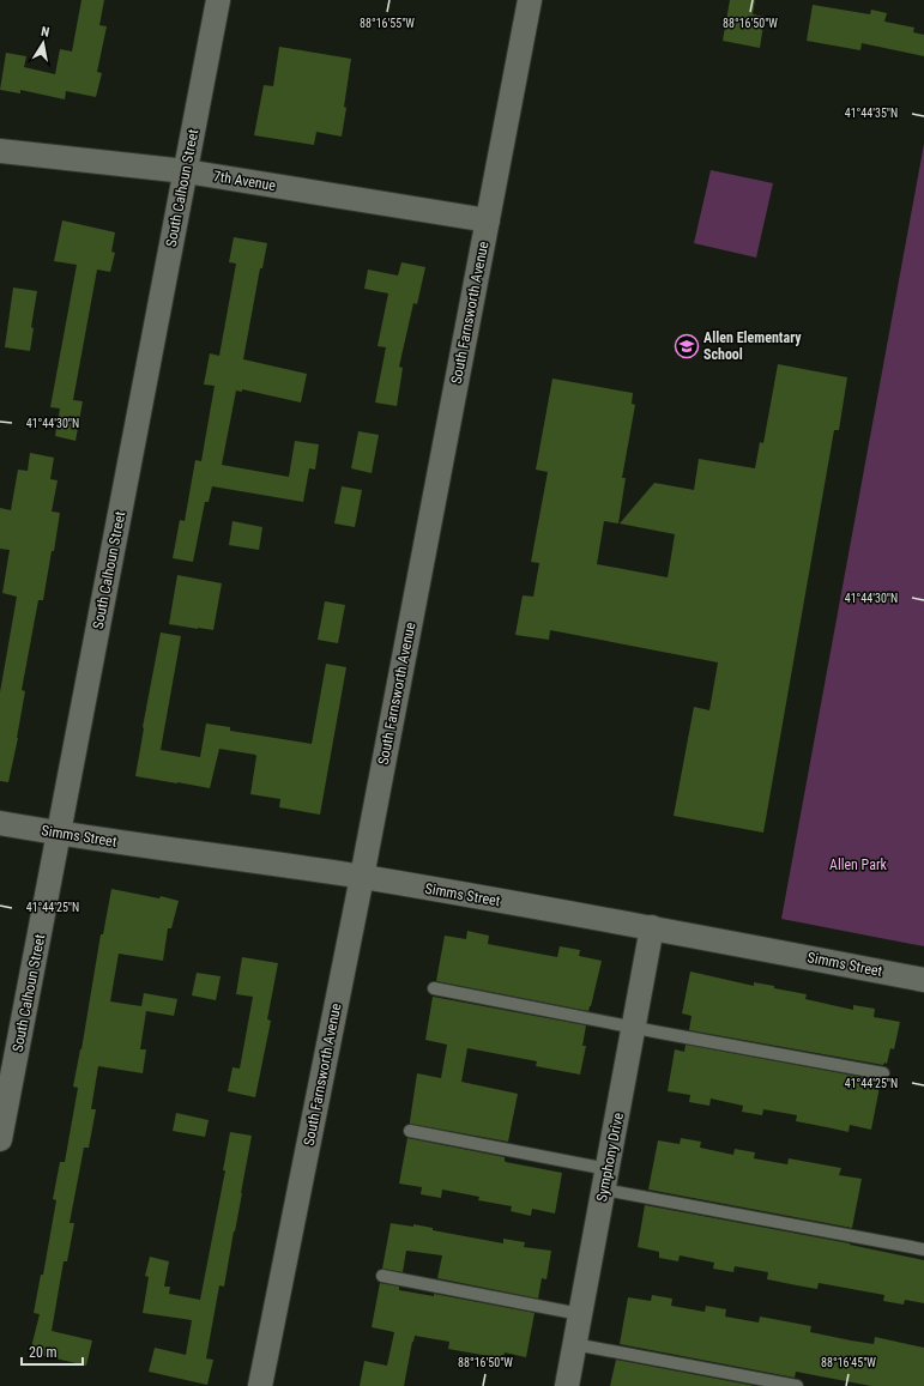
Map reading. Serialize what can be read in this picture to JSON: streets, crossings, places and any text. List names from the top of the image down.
{
  "streets": {
    "street": [
      "7th Avenue",
      "South Calhoun Street",
      "South Farnsworth Avenue",
      "Simms Street",
      "Symphony Drive"
    ]
  },
  "crossings": [
    ["7th Avenue", "South Calhoun Street"],
    ["7th Avenue", "South Farnsworth Avenue"],
    ["South Calhoun Street", "Simms Street"],
    ["South Farnsworth Avenue", "Simms Street"],
    ["Simms Street", "Symphony Drive"]
  ],
  "parks": ["Allen Park"],
  "places": {
    "school or university": ["Allen Elementary School"]
  },
  "scale_bar": "20 m",
  "north": "top",
  "coordinates": [
    "88°16'55\"W",
    "88°16'50\"W",
    "41°44'35\"N",
    "41°44'30\"N",
    "41°44'25\"N",
    "88°16'45\"W"
  ]
}
